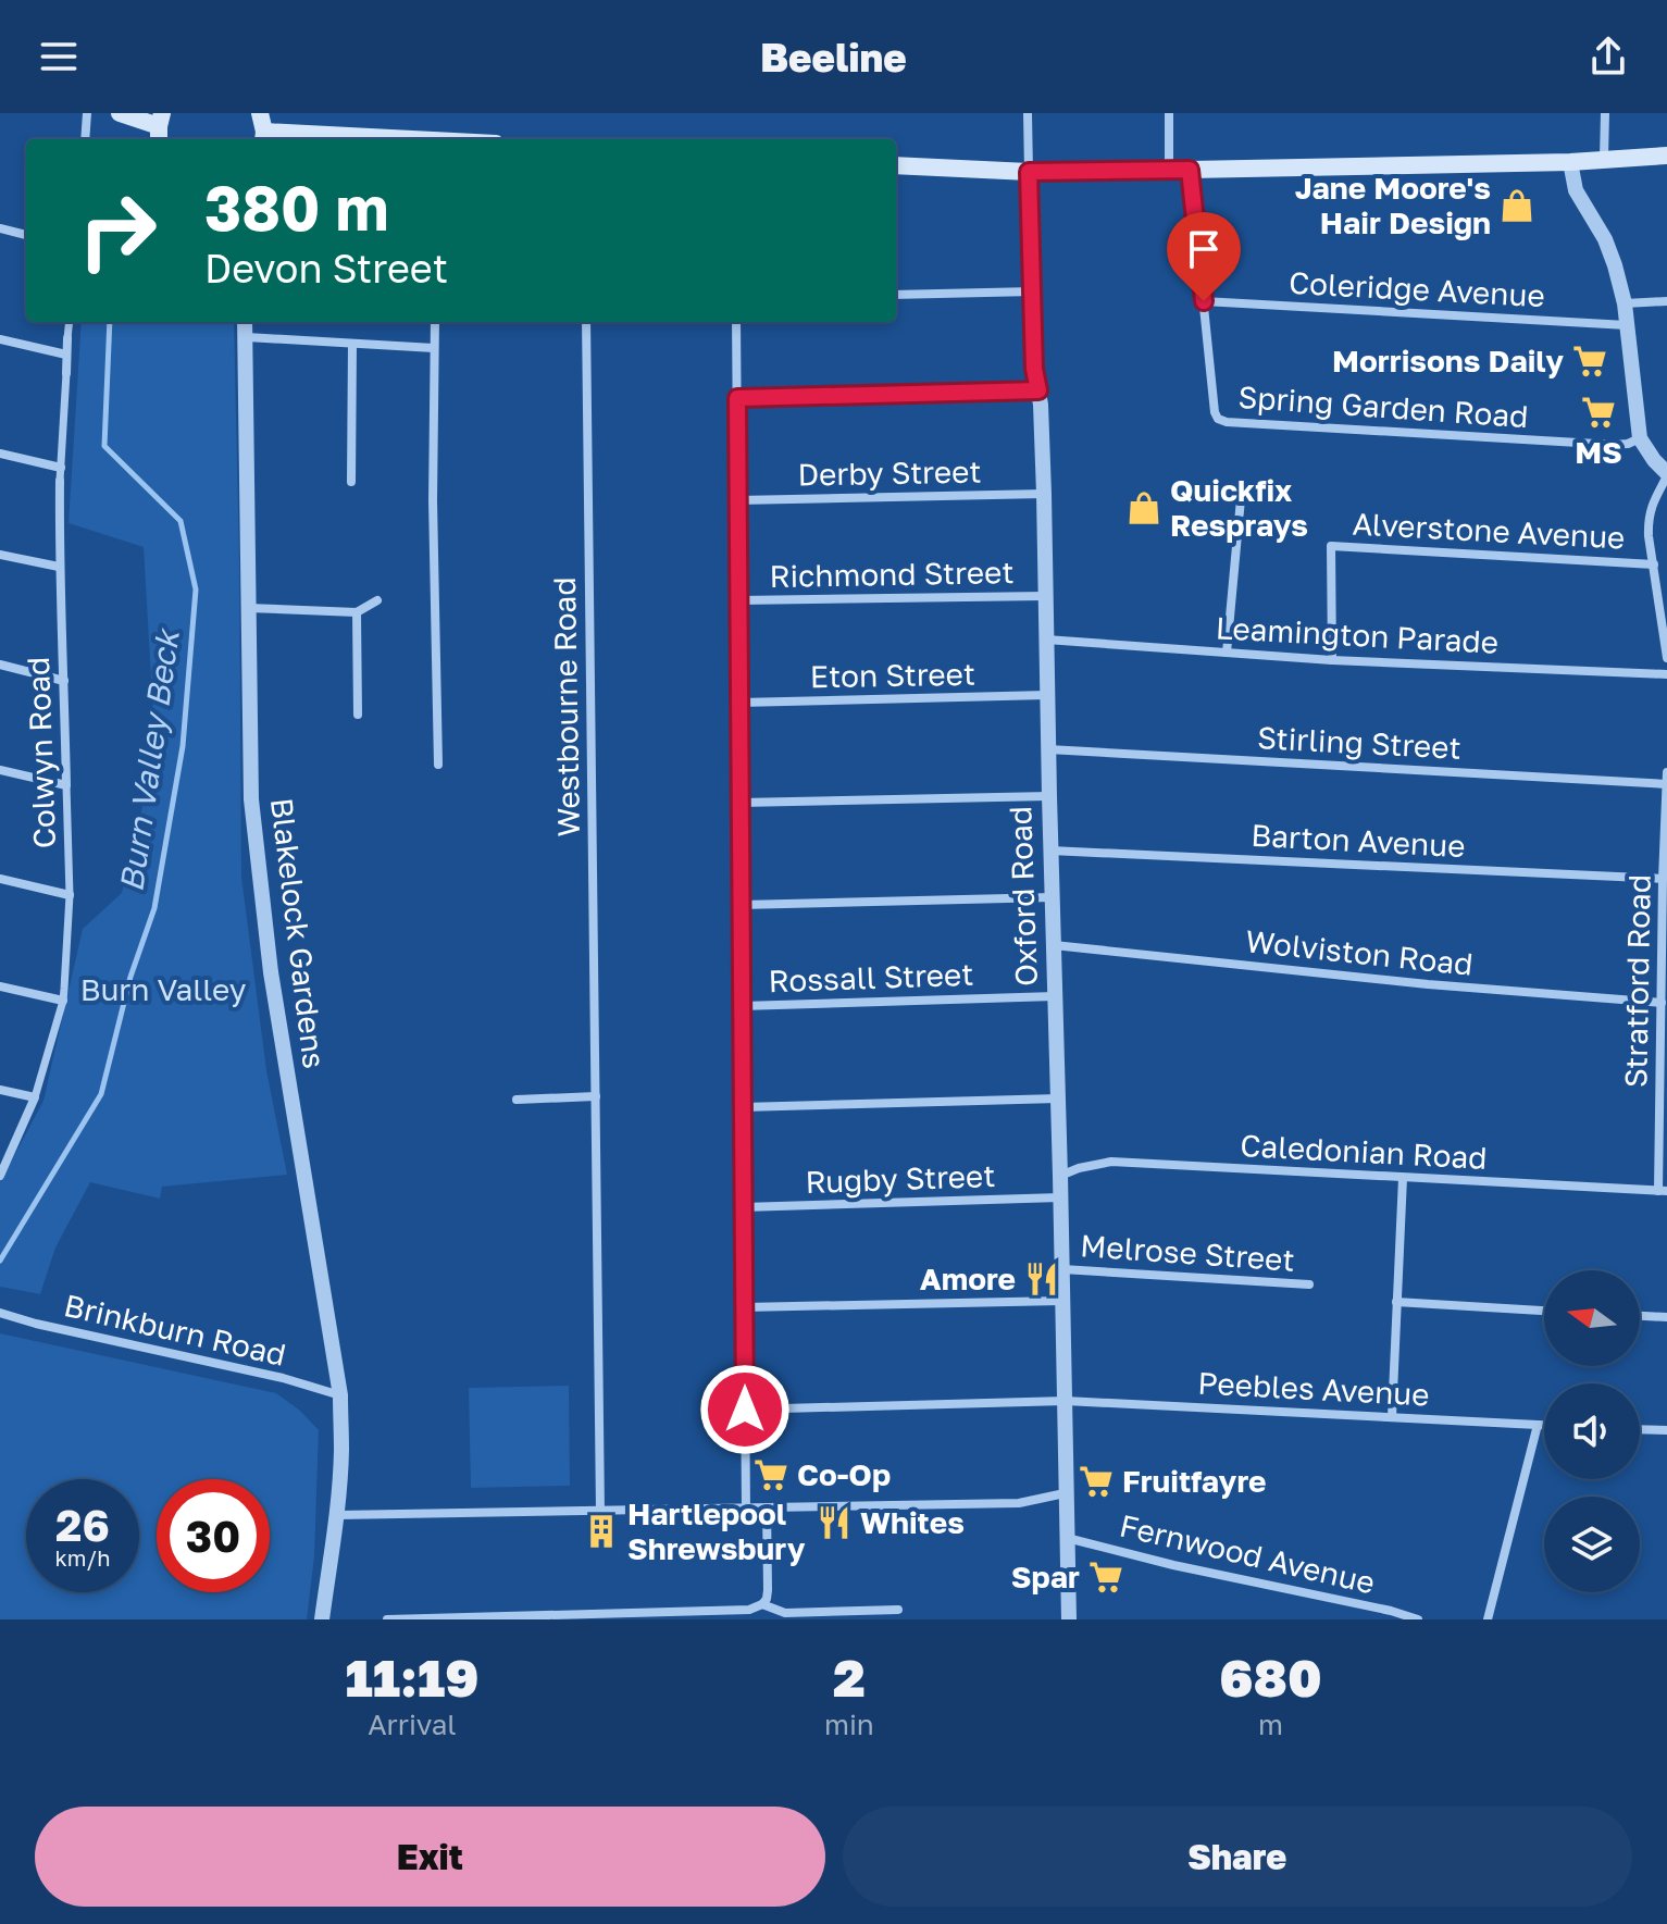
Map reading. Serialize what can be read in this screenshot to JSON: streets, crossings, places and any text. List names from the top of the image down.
{
  "streets": {
    "street": [
      "Coleridge Avenue",
      "Spring Garden Road",
      "Derby Street",
      "Alverstone Avenue",
      "Richmond Street",
      "Leamington Parade",
      "Eton Street",
      "Westbourne Road",
      "Stirling Street",
      "Colwyn Road",
      "Barton Avenue",
      "Oxford Road",
      "Blakelock Gardens",
      "Wolviston Road",
      "Rossall Street",
      "Stratford Road",
      "Caledonian Road",
      "Rugby Street",
      "Melrose Street",
      "Brinkburn Road",
      "Peebles Avenue",
      "Fernwood Avenue"
    ]
  },
  "crossings": [
    ["Coleridge Avenue", "Spring Garden Road"],
    ["Derby Street", "Oxford Road"],
    ["Alverstone Avenue", "Leamington Parade"],
    ["Richmond Street", "Oxford Road"],
    ["Leamington Parade", "Oxford Road"],
    ["Eton Street", "Oxford Road"],
    ["Stirling Street", "Oxford Road"],
    ["Stirling Street", "Stratford Road"],
    ["Barton Avenue", "Oxford Road"],
    ["Barton Avenue", "Stratford Road"],
    ["Oxford Road", "Wolviston Road"],
    ["Oxford Road", "Rossall Street"],
    ["Oxford Road", "Caledonian Road"],
    ["Oxford Road", "Rugby Street"],
    ["Oxford Road", "Melrose Street"],
    ["Oxford Road", "Peebles Avenue"],
    ["Oxford Road", "Fernwood Avenue"],
    ["Blakelock Gardens", "Brinkburn Road"],
    ["Wolviston Road", "Stratford Road"],
    ["Stratford Road", "Caledonian Road"]
  ],
  "water": ["Burn Valley Beck"],
  "parks": ["Burn Valley"],
  "places": {
    "shop": ["Jane Moore's Hair Design", "Quickfix Resprays"],
    "supermarket": [
      "Morrisons Daily",
      "MS",
      "Co-Op",
      "Fruitfayre",
      "Spar"
    ],
    "restaurant": ["Amore", "Whites"],
    "building": ["Hartlepool Shrewsbury"]
  },
  "north": "left",
  "page": {
    "header": "Beeline",
    "turn": ["380 m", "Devon Street"],
    "speed": "26 km/h",
    "limit": "30",
    "eta": [
      "11:19",
      "Arrival",
      "2",
      "min",
      "680",
      "m"
    ],
    "buttons": ["Exit", "Share"]
  }
}
